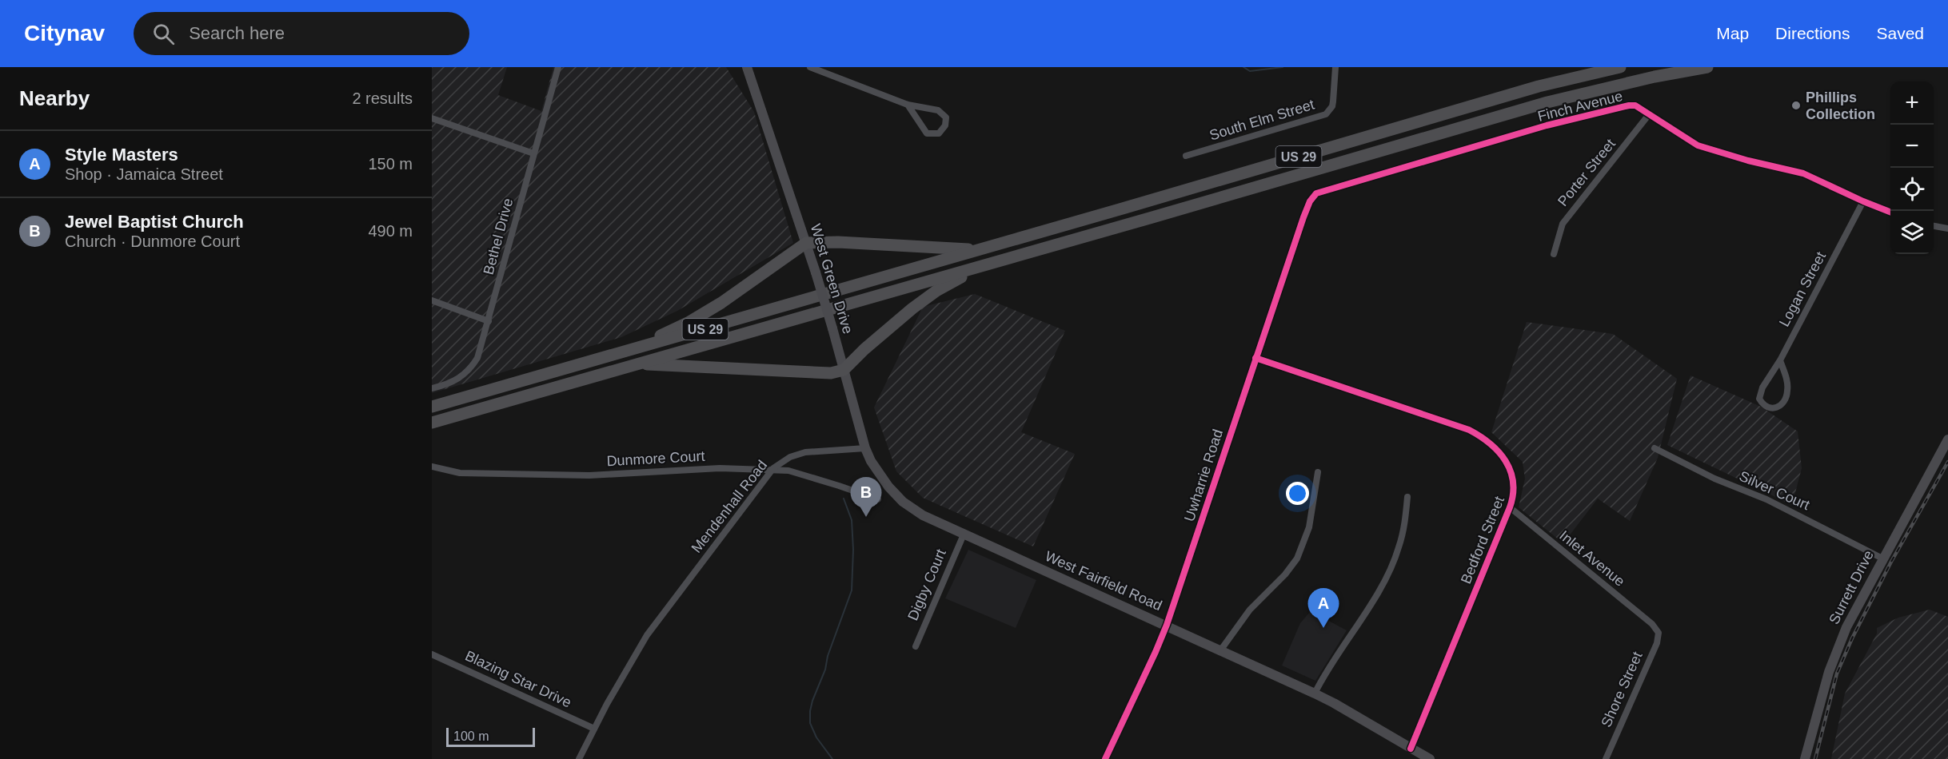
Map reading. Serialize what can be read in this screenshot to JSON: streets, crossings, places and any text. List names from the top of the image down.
{
  "streets": {
    "highway": ["US 29"],
    "main road": ["West Green Drive", "West Fairfield Road", "Surrett Drive"],
    "street": [
      "Finch Avenue",
      "South Elm Street",
      "Porter Street",
      "Bethel Drive",
      "Logan Street",
      "Dunmore Court",
      "Uwharrie Road",
      "Silver Court",
      "Mendenhall Road",
      "Bedford Street",
      "Inlet Avenue",
      "Digby Court",
      "Blazing Star Drive",
      "Shore Street"
    ]
  },
  "crossings": [
    ["Finch Avenue", "Porter Street"],
    ["Finch Avenue", "Logan Street"],
    ["Finch Avenue", "Uwharrie Road"],
    ["West Green Drive", "Mendenhall Road"],
    ["West Green Drive", "West Fairfield Road"],
    ["Dunmore Court", "Mendenhall Road"],
    ["Uwharrie Road", "Bedford Street"],
    ["Uwharrie Road", "West Fairfield Road"],
    ["Silver Court", "Surrett Drive"],
    ["Mendenhall Road", "Blazing Star Drive"],
    ["Bedford Street", "Inlet Avenue"],
    ["Bedford Street", "West Fairfield Road"],
    ["Inlet Avenue", "Shore Street"],
    ["West Fairfield Road", "Digby Court"]
  ],
  "places": ["Phillips Collection"],
  "scale_bar": "100 m",
  "page": {
    "header": "Citynav",
    "search": "Search here",
    "nav": ["Map", "Directions", "Saved"],
    "heading": ["Nearby", "2 results"],
    "map_buttons": ["+", "−"],
    "list": [
      {
        "mark": "A",
        "name": "Style Masters",
        "note": "Shop · Jamaica Street",
        "value": "150 m"
      },
      {
        "mark": "B",
        "name": "Jewel Baptist Church",
        "note": "Church · Dunmore Court",
        "value": "490 m"
      }
    ],
    "pins": ["B", "A"],
    "scale": "100 m"
  }
}
